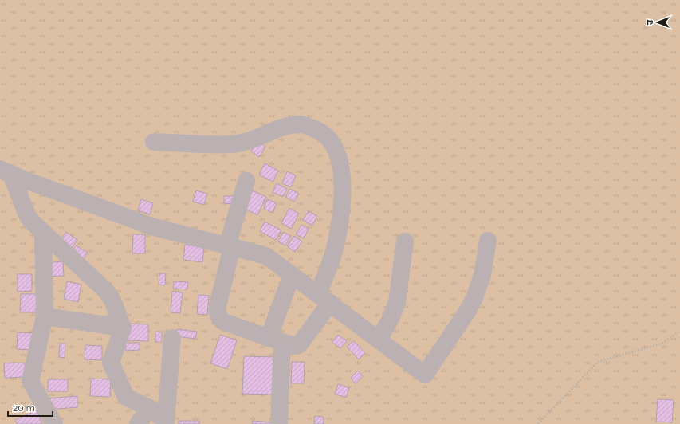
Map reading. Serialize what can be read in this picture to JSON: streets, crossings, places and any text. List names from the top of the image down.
{
  "scale_bar": "20 m",
  "north": "left"
}
